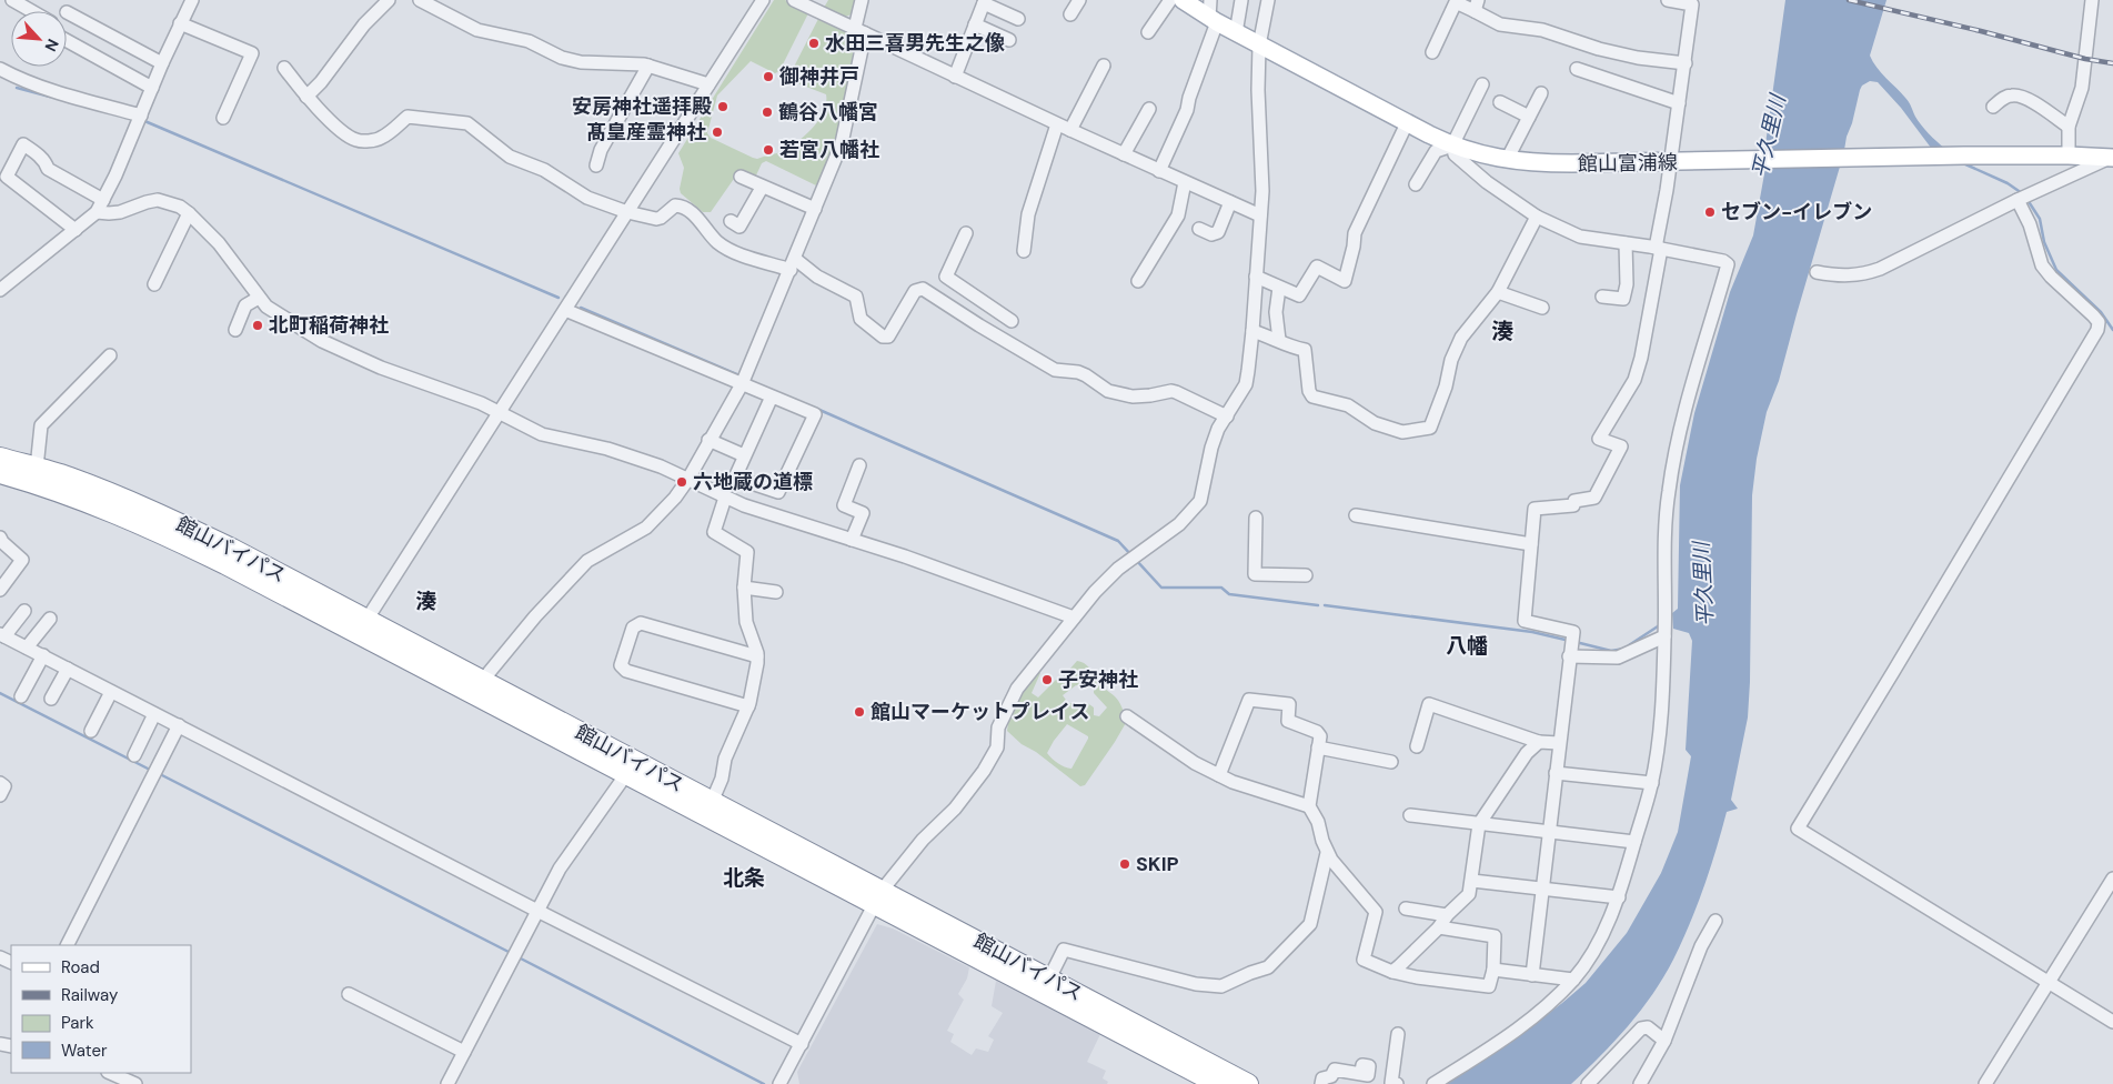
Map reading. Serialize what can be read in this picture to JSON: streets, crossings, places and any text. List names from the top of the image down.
{
  "streets": {
    "highway": ["館山バイパス"],
    "main road": ["館山富浦線"]
  },
  "districts": [
    "湊",
    "湊",
    "八幡",
    "北条"
  ],
  "water": ["平久里川"],
  "places": [
    "水田三喜男先生之像",
    "御神井戸",
    "安房神社遥拝殿",
    "鶴谷八幡宮",
    "髙皇産霊神社",
    "若宮八幡社",
    "セブン-イレブン",
    "北町稲荷神社",
    "六地蔵の道標",
    "子安神社",
    "館山マーケットプレイス",
    "SKIP"
  ],
  "legend": [
    "Road",
    "Railway",
    "Park",
    "Water"
  ],
  "north": "bottom right"
}
